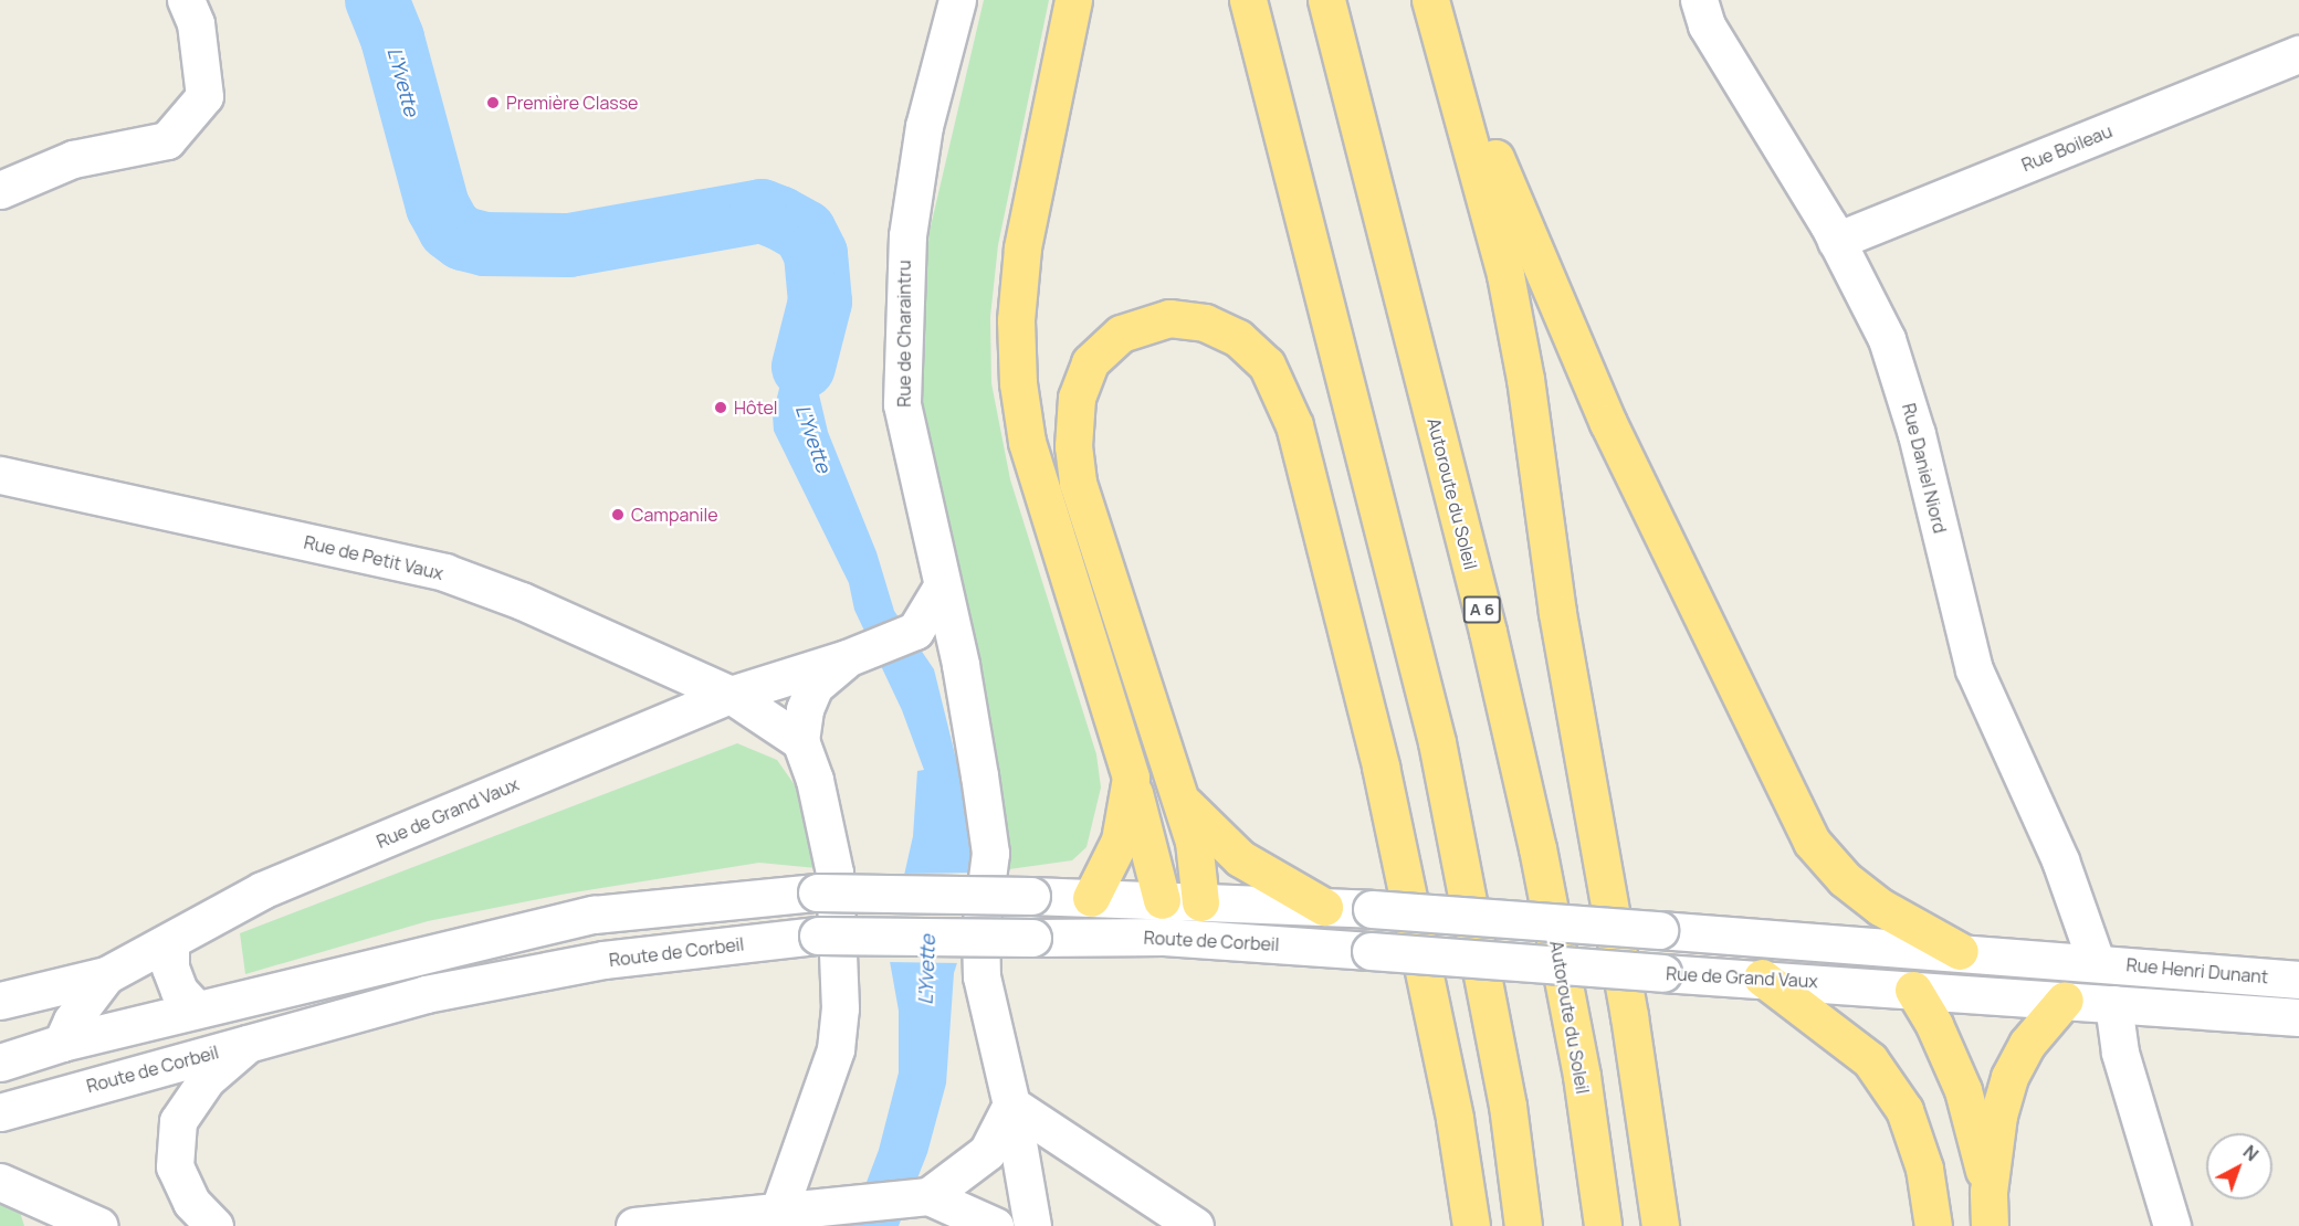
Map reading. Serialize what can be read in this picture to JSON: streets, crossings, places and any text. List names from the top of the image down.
{
  "streets": {
    "highway": ["Autoroute du Soleil", "A 6"],
    "street": [
      "Rue Boileau",
      "Rue de Charaintru",
      "Rue Daniel Niord",
      "Rue de Petit Vaux",
      "Rue de Grand Vaux",
      "Route de Corbeil",
      "Rue Henri Dunant"
    ]
  },
  "crossings": [
    ["Rue Boileau", "Rue Daniel Niord"],
    ["Rue Daniel Niord", "Rue Henri Dunant"],
    ["Rue de Petit Vaux", "Rue de Grand Vaux"],
    ["Rue de Grand Vaux", "Route de Corbeil"]
  ],
  "water": ["L'Yvette"],
  "places": ["Première Classe", "Hôtel", "Campanile"],
  "north": "top right"
}
